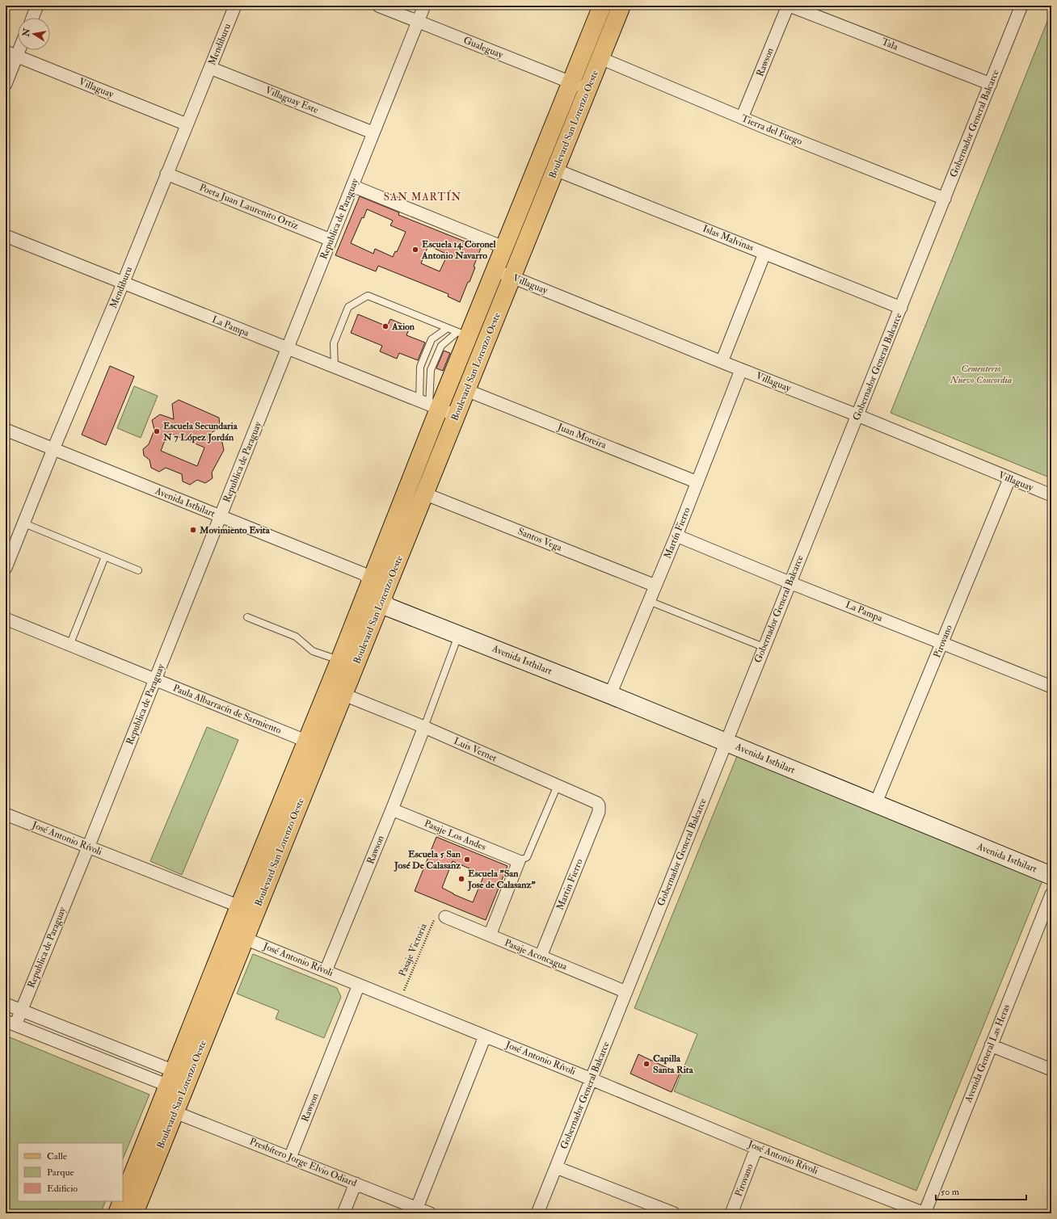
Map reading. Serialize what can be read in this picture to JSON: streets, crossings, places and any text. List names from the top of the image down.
{
  "streets": {
    "main road": ["Boulevard San Lorenzo Oeste"],
    "street": [
      "Mendiburu",
      "Tala",
      "Gualeguay",
      "Rawson",
      "Villaguay",
      "Villaguay Este",
      "Gobernador General Balcarce",
      "Tierra del Fuego",
      "Poeta Juan Laurenito Ortiz",
      "Republica de Paraguay",
      "Islas Malvinas",
      "La Pampa",
      "Juan Moreira",
      "Avenida Isthilart",
      "Martín Fierro",
      "Santos Vega",
      "Pirovano",
      "Paula Albarracín de Sarmiento",
      "Luis Vernet",
      "Pasaje Los Andes",
      "José Antonio Rívoli",
      "Martin Fierro",
      "Pasaje Aconcagua",
      "Avenida General Las Heras",
      "Presbítero Jorge Elvio Odiard"
    ],
    "path": ["Pasaje Victoria"]
  },
  "crossings": [
    ["Mendiburu", "Villaguay"],
    ["Mendiburu", "Villaguay Este"],
    ["Mendiburu", "Poeta Juan Laurenito Ortiz"],
    ["Mendiburu", "La Pampa"],
    ["Mendiburu", "Avenida Isthilart"],
    ["Tala", "Rawson"],
    ["Tala", "Gobernador General Balcarce"],
    ["Gualeguay", "Boulevard San Lorenzo Oeste"],
    ["Gualeguay", "Republica de Paraguay"],
    ["Rawson", "Tierra del Fuego"],
    ["Rawson", "Luis Vernet"],
    ["Rawson", "Pasaje Los Andes"],
    ["Rawson", "José Antonio Rívoli"],
    ["Rawson", "Presbítero Jorge Elvio Odiard"],
    ["Villaguay", "Gobernador General Balcarce"],
    ["Villaguay", "Boulevard San Lorenzo Oeste"],
    ["Villaguay", "Martín Fierro"],
    ["Villaguay", "Pirovano"],
    ["Villaguay Este", "Republica de Paraguay"],
    ["Gobernador General Balcarce", "Tierra del Fuego"],
    ["Gobernador General Balcarce", "Islas Malvinas"],
    ["Gobernador General Balcarce", "La Pampa"],
    ["Gobernador General Balcarce", "Avenida Isthilart"],
    ["Gobernador General Balcarce", "José Antonio Rívoli"],
    ["Gobernador General Balcarce", "Pasaje Aconcagua"],
    ["Boulevard San Lorenzo Oeste", "Tierra del Fuego"],
    ["Boulevard San Lorenzo Oeste", "Islas Malvinas"],
    ["Boulevard San Lorenzo Oeste", "La Pampa"],
    ["Boulevard San Lorenzo Oeste", "Juan Moreira"],
    ["Boulevard San Lorenzo Oeste", "Avenida Isthilart"],
    ["Boulevard San Lorenzo Oeste", "Santos Vega"],
    ["Boulevard San Lorenzo Oeste", "Paula Albarracín de Sarmiento"],
    ["Boulevard San Lorenzo Oeste", "Luis Vernet"],
    ["Boulevard San Lorenzo Oeste", "José Antonio Rívoli"],
    ["Boulevard San Lorenzo Oeste", "Presbítero Jorge Elvio Odiard"],
    ["Poeta Juan Laurenito Ortiz", "Republica de Paraguay"],
    ["Republica de Paraguay", "La Pampa"],
    ["Republica de Paraguay", "Avenida Isthilart"],
    ["Republica de Paraguay", "Paula Albarracín de Sarmiento"],
    ["Republica de Paraguay", "José Antonio Rívoli"],
    ["La Pampa", "Martín Fierro"],
    ["La Pampa", "Pirovano"],
    ["Juan Moreira", "Martín Fierro"],
    ["Avenida Isthilart", "Martín Fierro"],
    ["Avenida Isthilart", "Pirovano"],
    ["Martín Fierro", "Santos Vega"],
    ["Pirovano", "José Antonio Rívoli"],
    ["Luis Vernet", "Martin Fierro"],
    ["José Antonio Rívoli", "Pasaje Victoria"],
    ["José Antonio Rívoli", "Avenida General Las Heras"],
    ["Martin Fierro", "Pasaje Aconcagua"],
    ["Pasaje Victoria", "Pasaje Aconcagua"]
  ],
  "districts": ["SAN MARTÍN"],
  "parks": ["Cementerio Nuevo Concordia"],
  "places": [
    "Escuela 14 Coronel Antonio Navarro",
    "Axion",
    "Escuela Secundaria N 7 López Jordán",
    "Movimiento Evita",
    "Escuela 5 San José De Calasanz",
    "Escuela \"San Jose de Calasanz\"",
    "Capilla Santa Rita"
  ],
  "legend": ["Calle", "Parque", "Edificio"],
  "scale_bar": "50 m",
  "north": "left"
}
